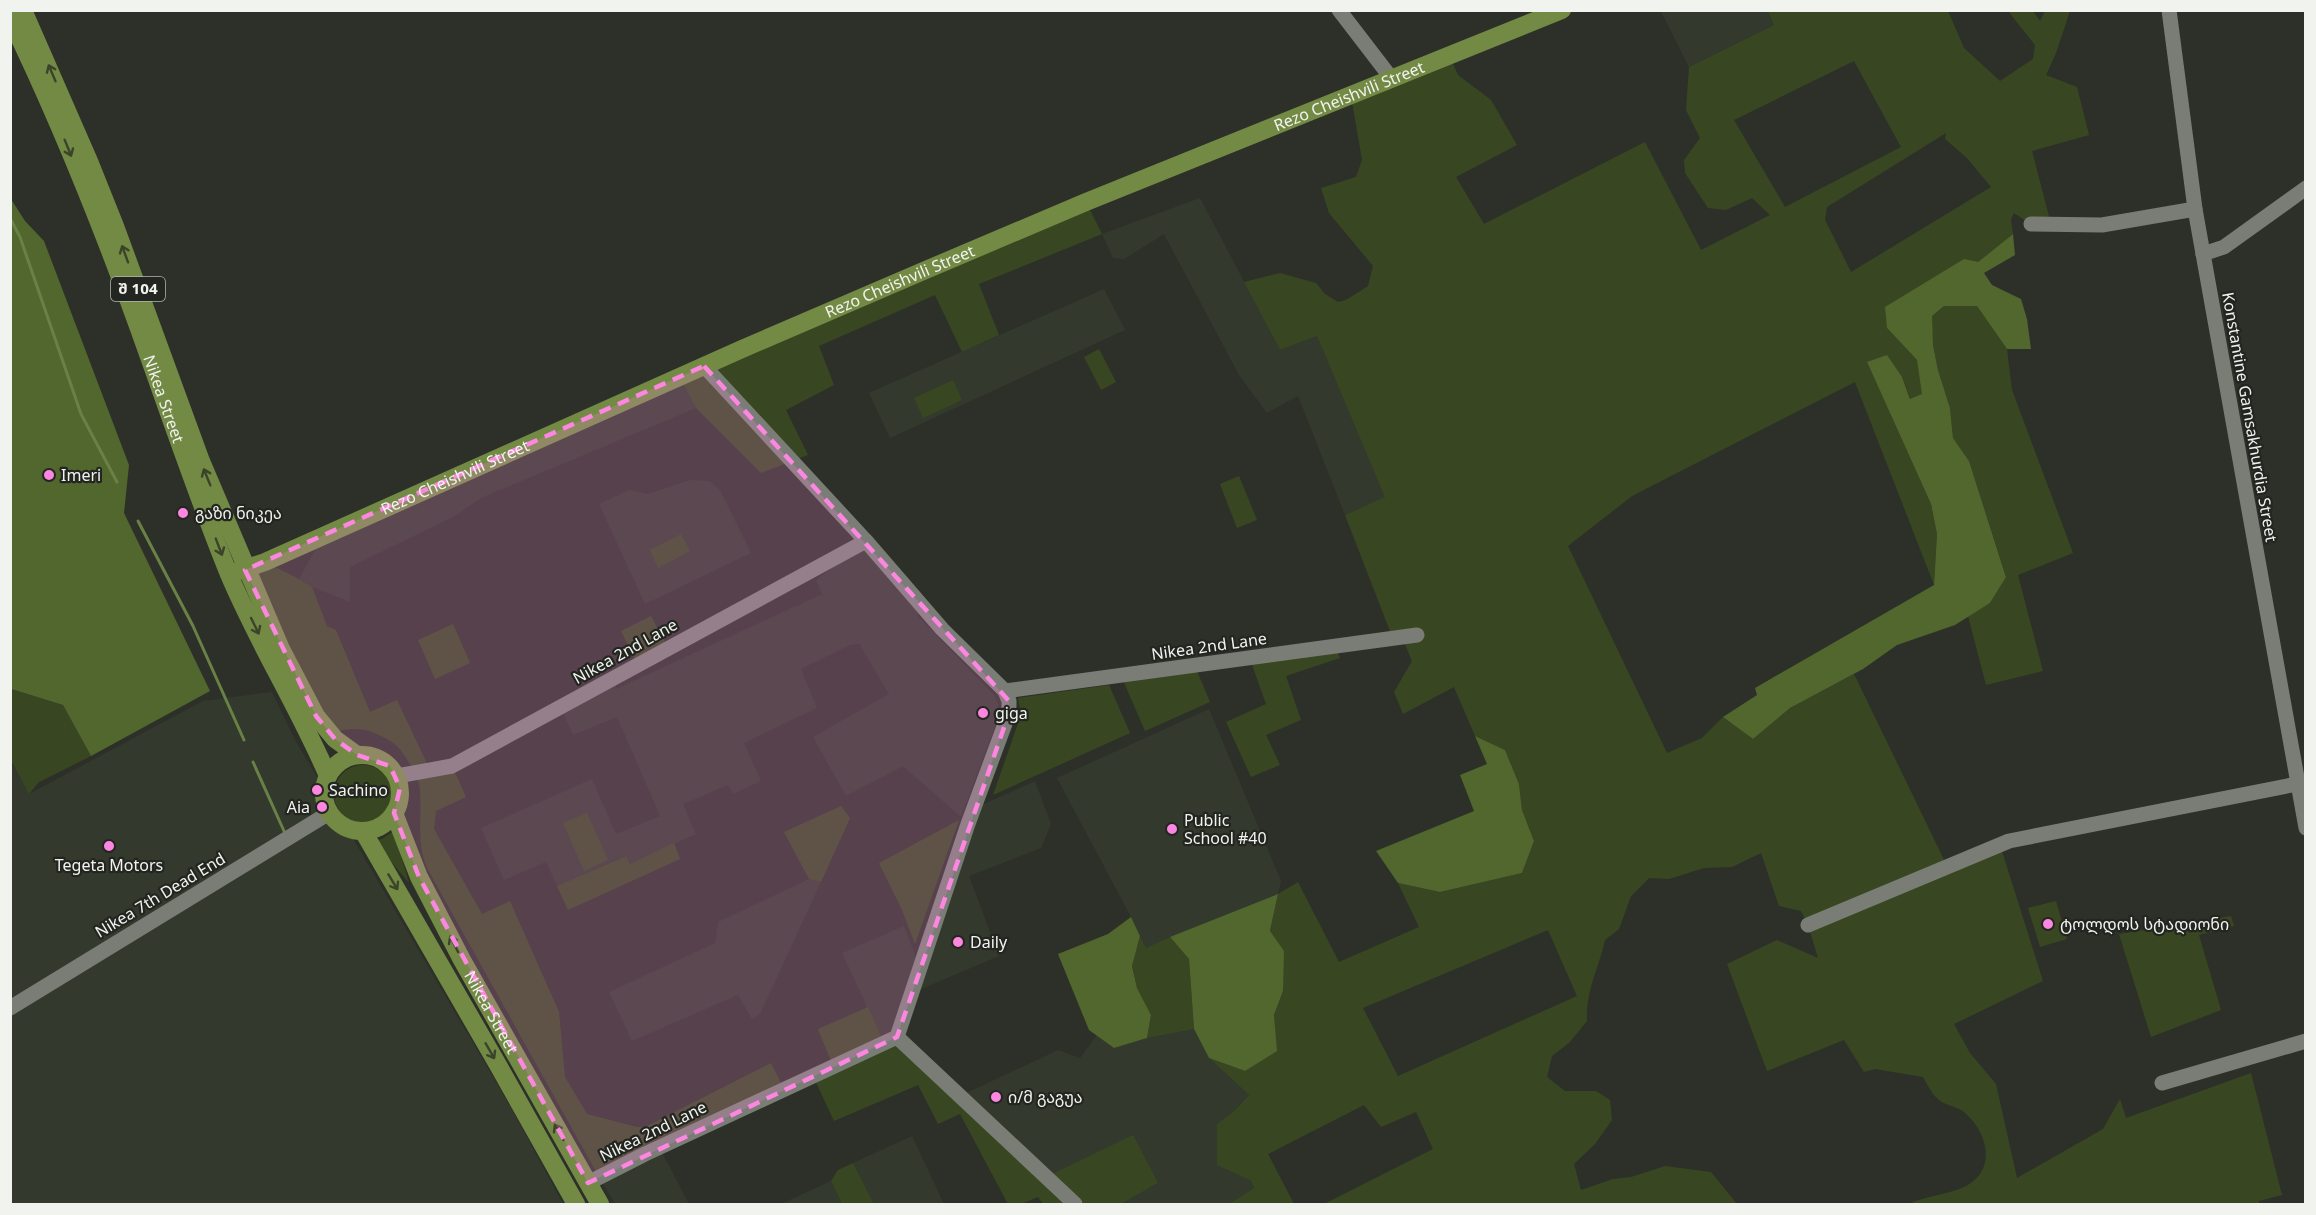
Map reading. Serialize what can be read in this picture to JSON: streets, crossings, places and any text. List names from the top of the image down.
{
  "streets": {
    "main road": ["Rezo Cheishvili Street", "შ 104", "Nikea Street"],
    "street": ["Konstantine Gamsakhurdia Street", "Nikea 2nd Lane", "Nikea 7th Dead End"]
  },
  "crossings": [
    ["Rezo Cheishvili Street", "Nikea Street"],
    ["Nikea Street", "Nikea 2nd Lane"],
    ["Nikea Street", "Nikea 7th Dead End"],
    ["Nikea 2nd Lane", "Nikea 7th Dead End"]
  ],
  "places": [
    "Imeri",
    "გაზი ნიკეა",
    "giga",
    "Sachino",
    "Aia",
    "Public School #40",
    "Tegeta Motors",
    "ტოლდოს სტადიონი",
    "Daily",
    "ი/მ გაგუა"
  ]
}
